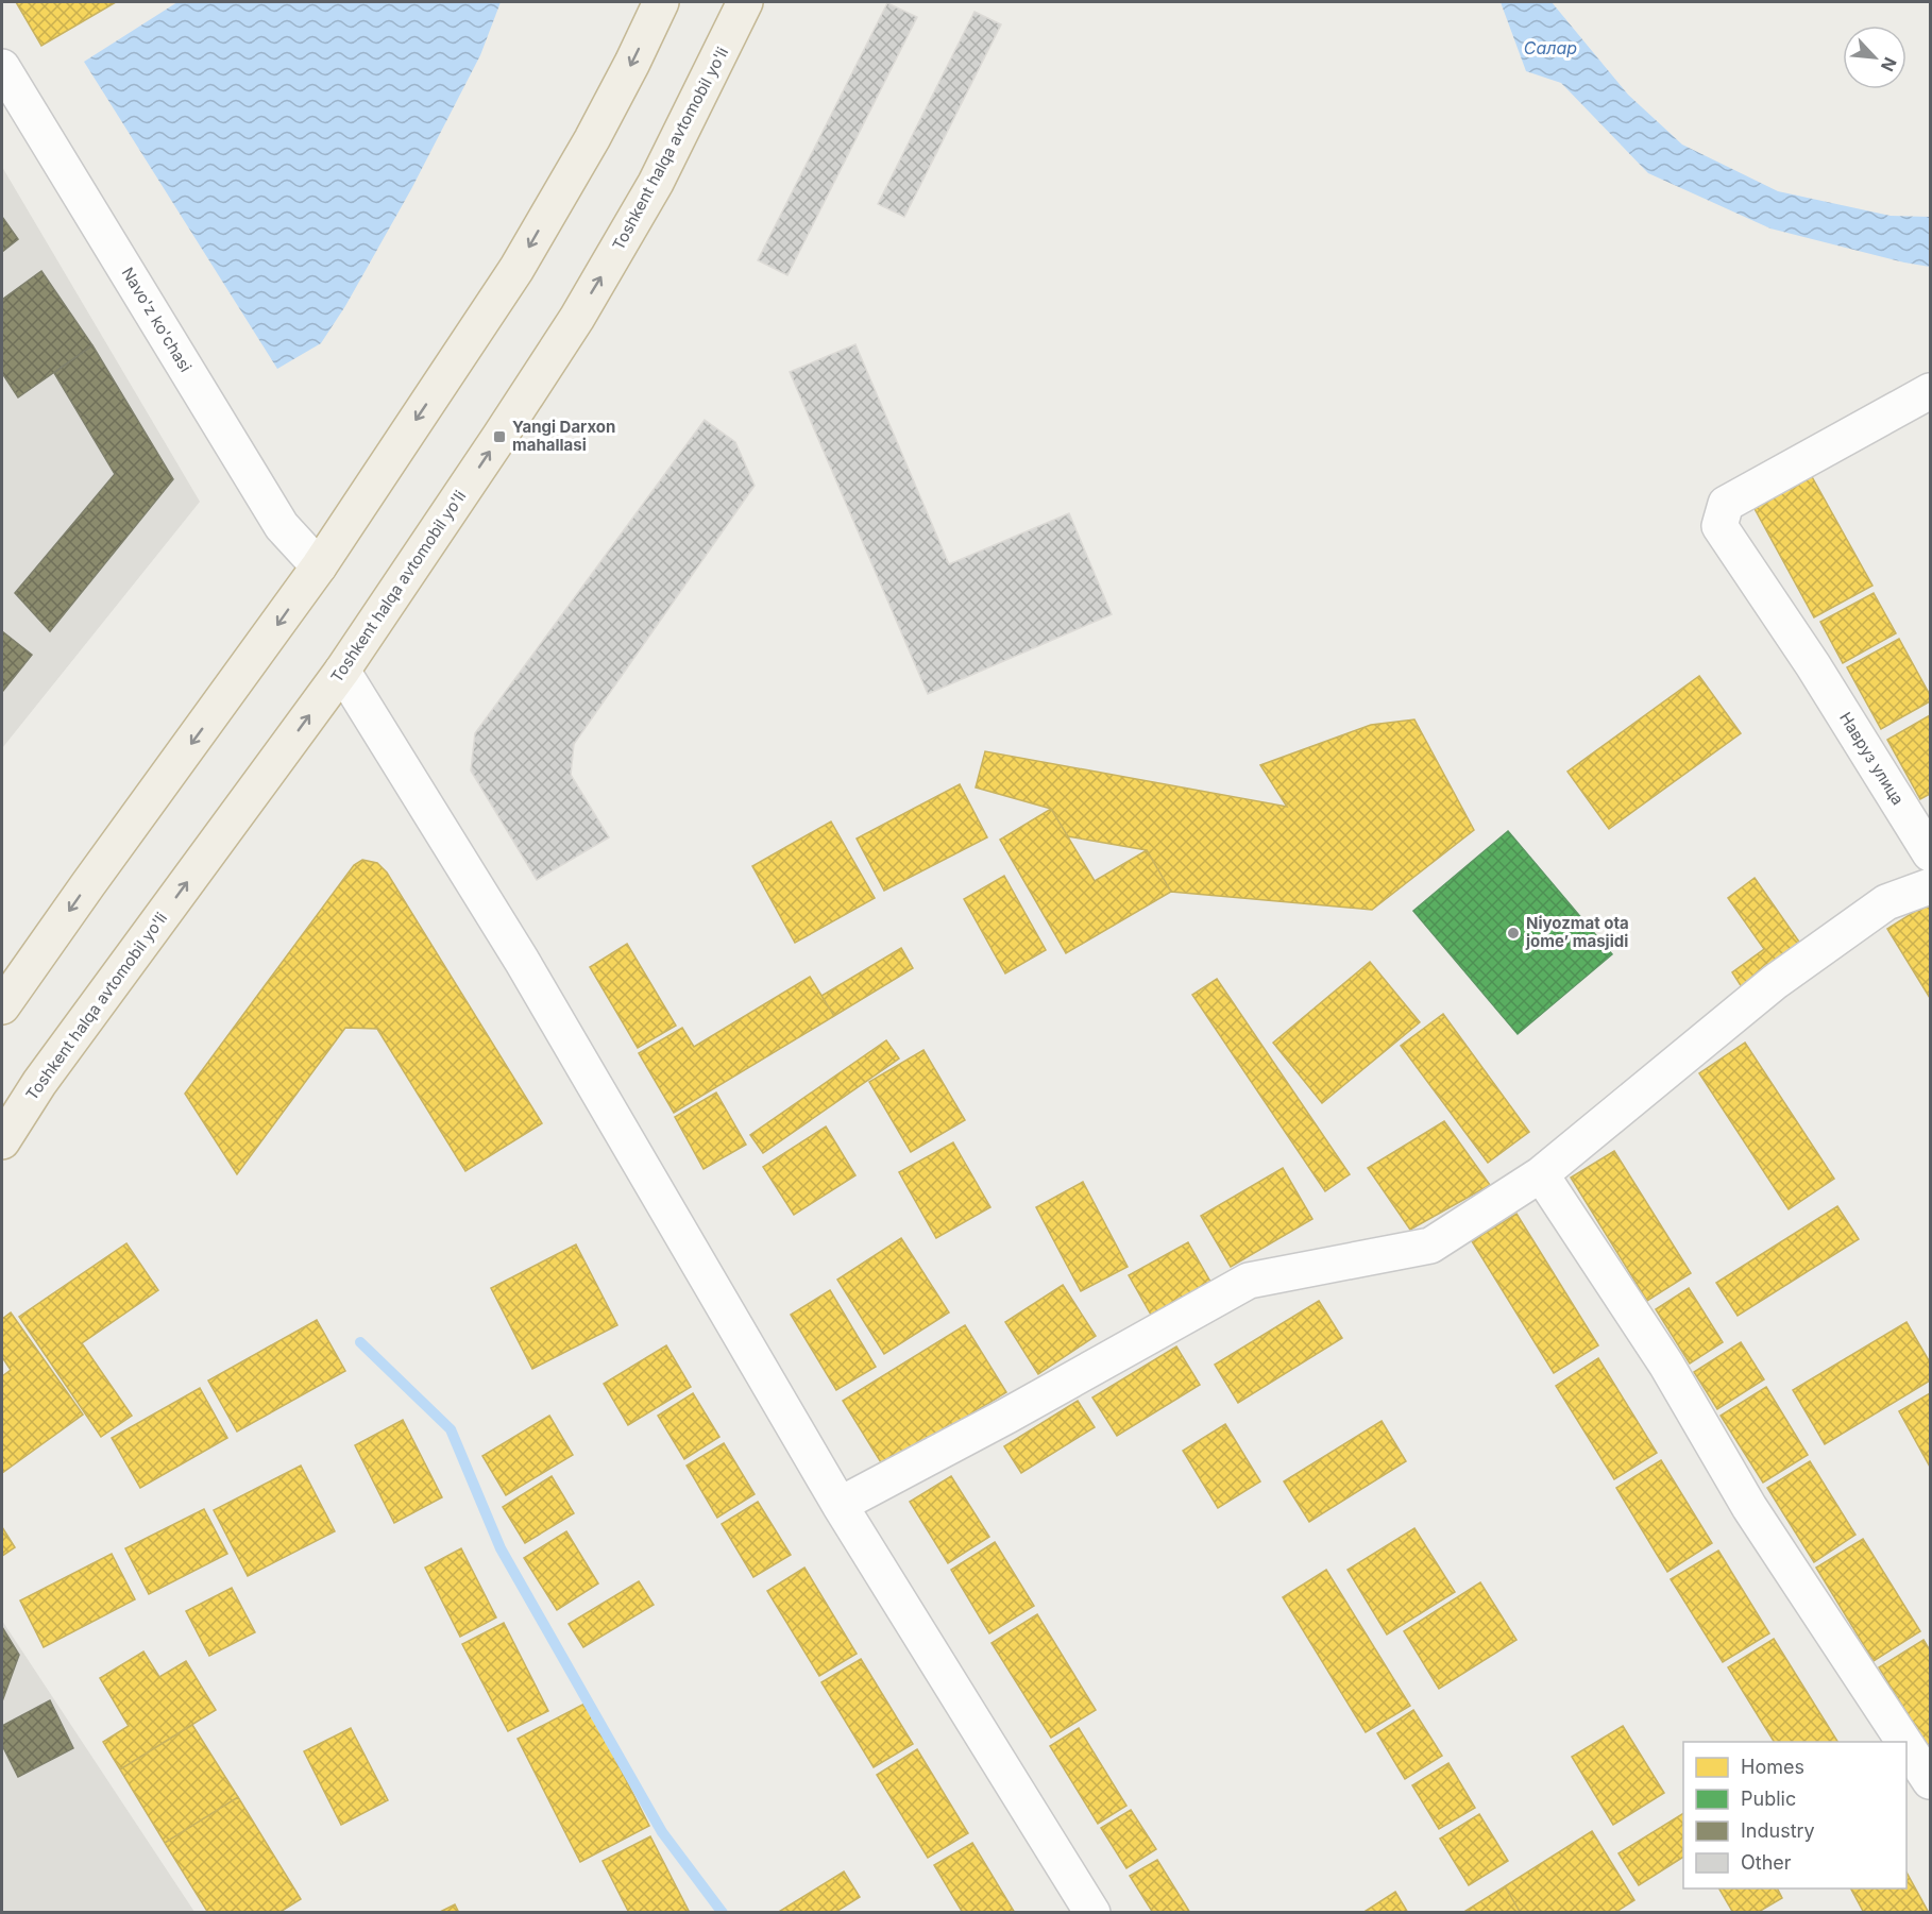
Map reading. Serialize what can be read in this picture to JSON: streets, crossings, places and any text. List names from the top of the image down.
{
  "streets": {
    "highway": ["Toshkent halqa avtomobil yo'li"],
    "street": ["Navo'z ko'chasi", "Навруз улица"]
  },
  "water": ["Салар"],
  "places": {
    "transit": ["Yangi Darxon mahallasi"],
    "other": ["Niyozmat ota jome’ masjidi"]
  },
  "legend": [
    "Homes",
    "Public",
    "Industry",
    "Other"
  ],
  "north": "bottom right"
}
